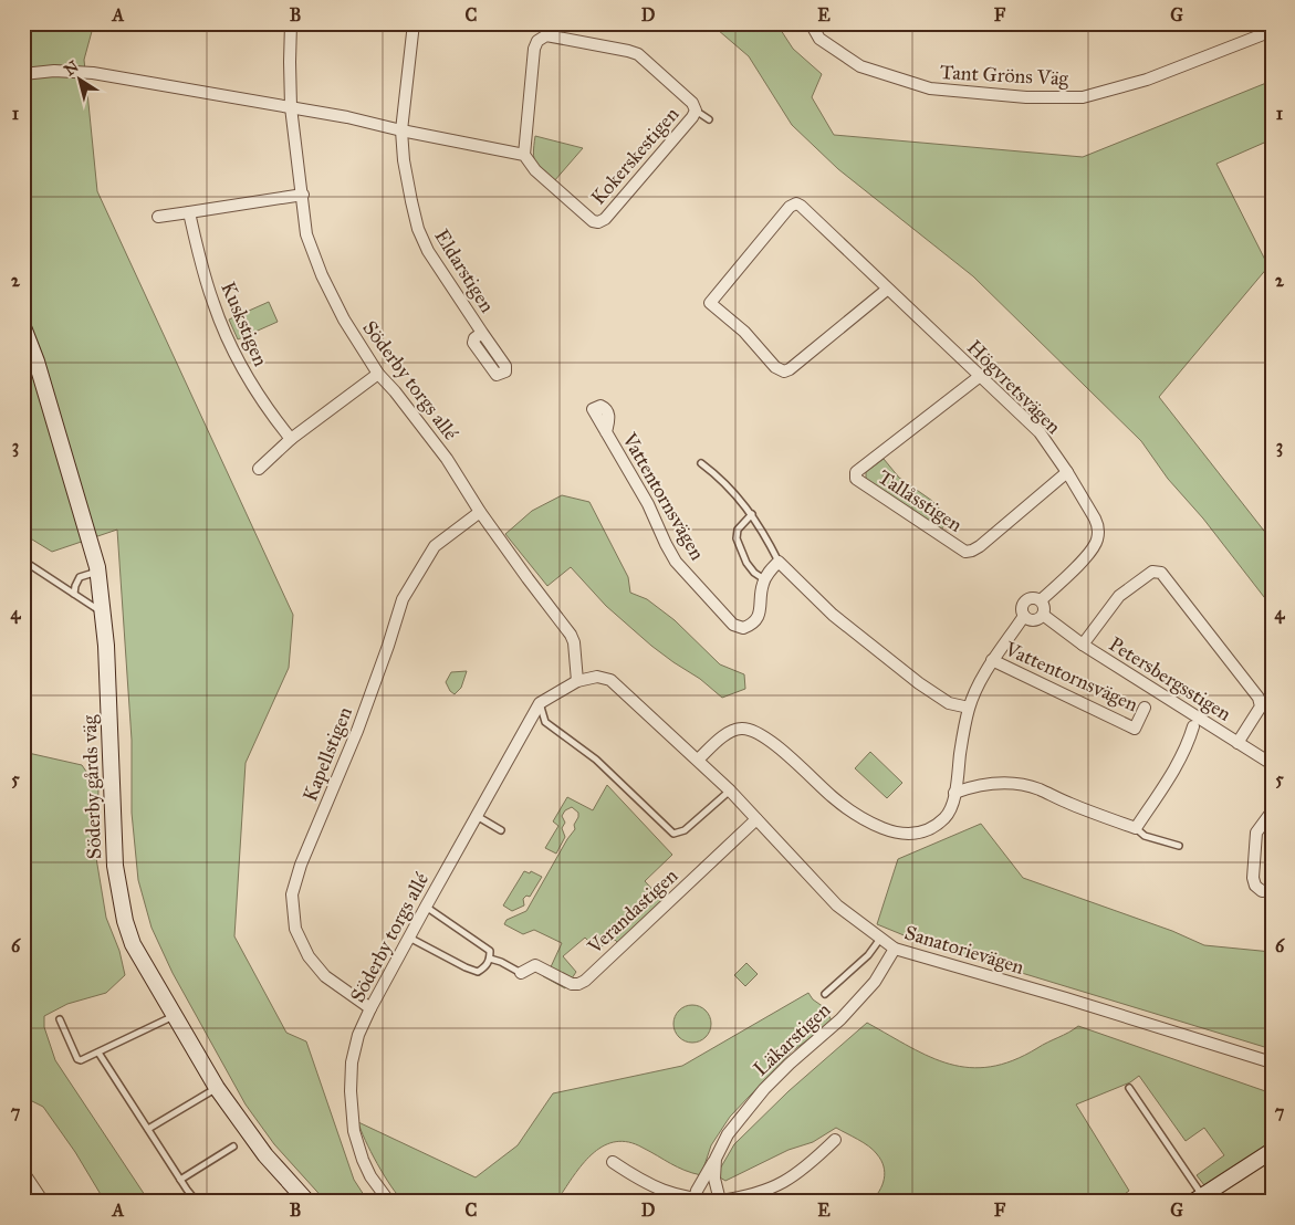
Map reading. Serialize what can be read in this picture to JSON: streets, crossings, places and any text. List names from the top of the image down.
{
  "streets": {
    "main road": ["Söderby gårds väg"],
    "street": [
      "Tant Gröns Väg",
      "Kokerskestigen",
      "Eldarstigen",
      "Kuskstigen",
      "Söderby torgs allé",
      "Högvretsvägen",
      "Vattentornsvägen",
      "Tallåsstigen",
      "Petersbergsstigen",
      "Kapellstigen",
      "Verandastigen",
      "Sanatorievägen",
      "Läkarstigen"
    ]
  },
  "crossings": [
    ["Söderby torgs allé", "Kapellstigen"],
    ["Söderby torgs allé", "Sanatorievägen"],
    ["Högvretsvägen", "Tallåsstigen"],
    ["Högvretsvägen", "Petersbergsstigen"],
    ["Vattentornsvägen", "Sanatorievägen"],
    ["Verandastigen", "Sanatorievägen"],
    ["Sanatorievägen", "Läkarstigen"]
  ],
  "north": "top left",
  "grid": {
    "columns": [
      "A",
      "B",
      "C",
      "D",
      "E",
      "F",
      "G"
    ],
    "rows": [
      "1",
      "2",
      "3",
      "4",
      "5",
      "6",
      "7"
    ]
  }
}
